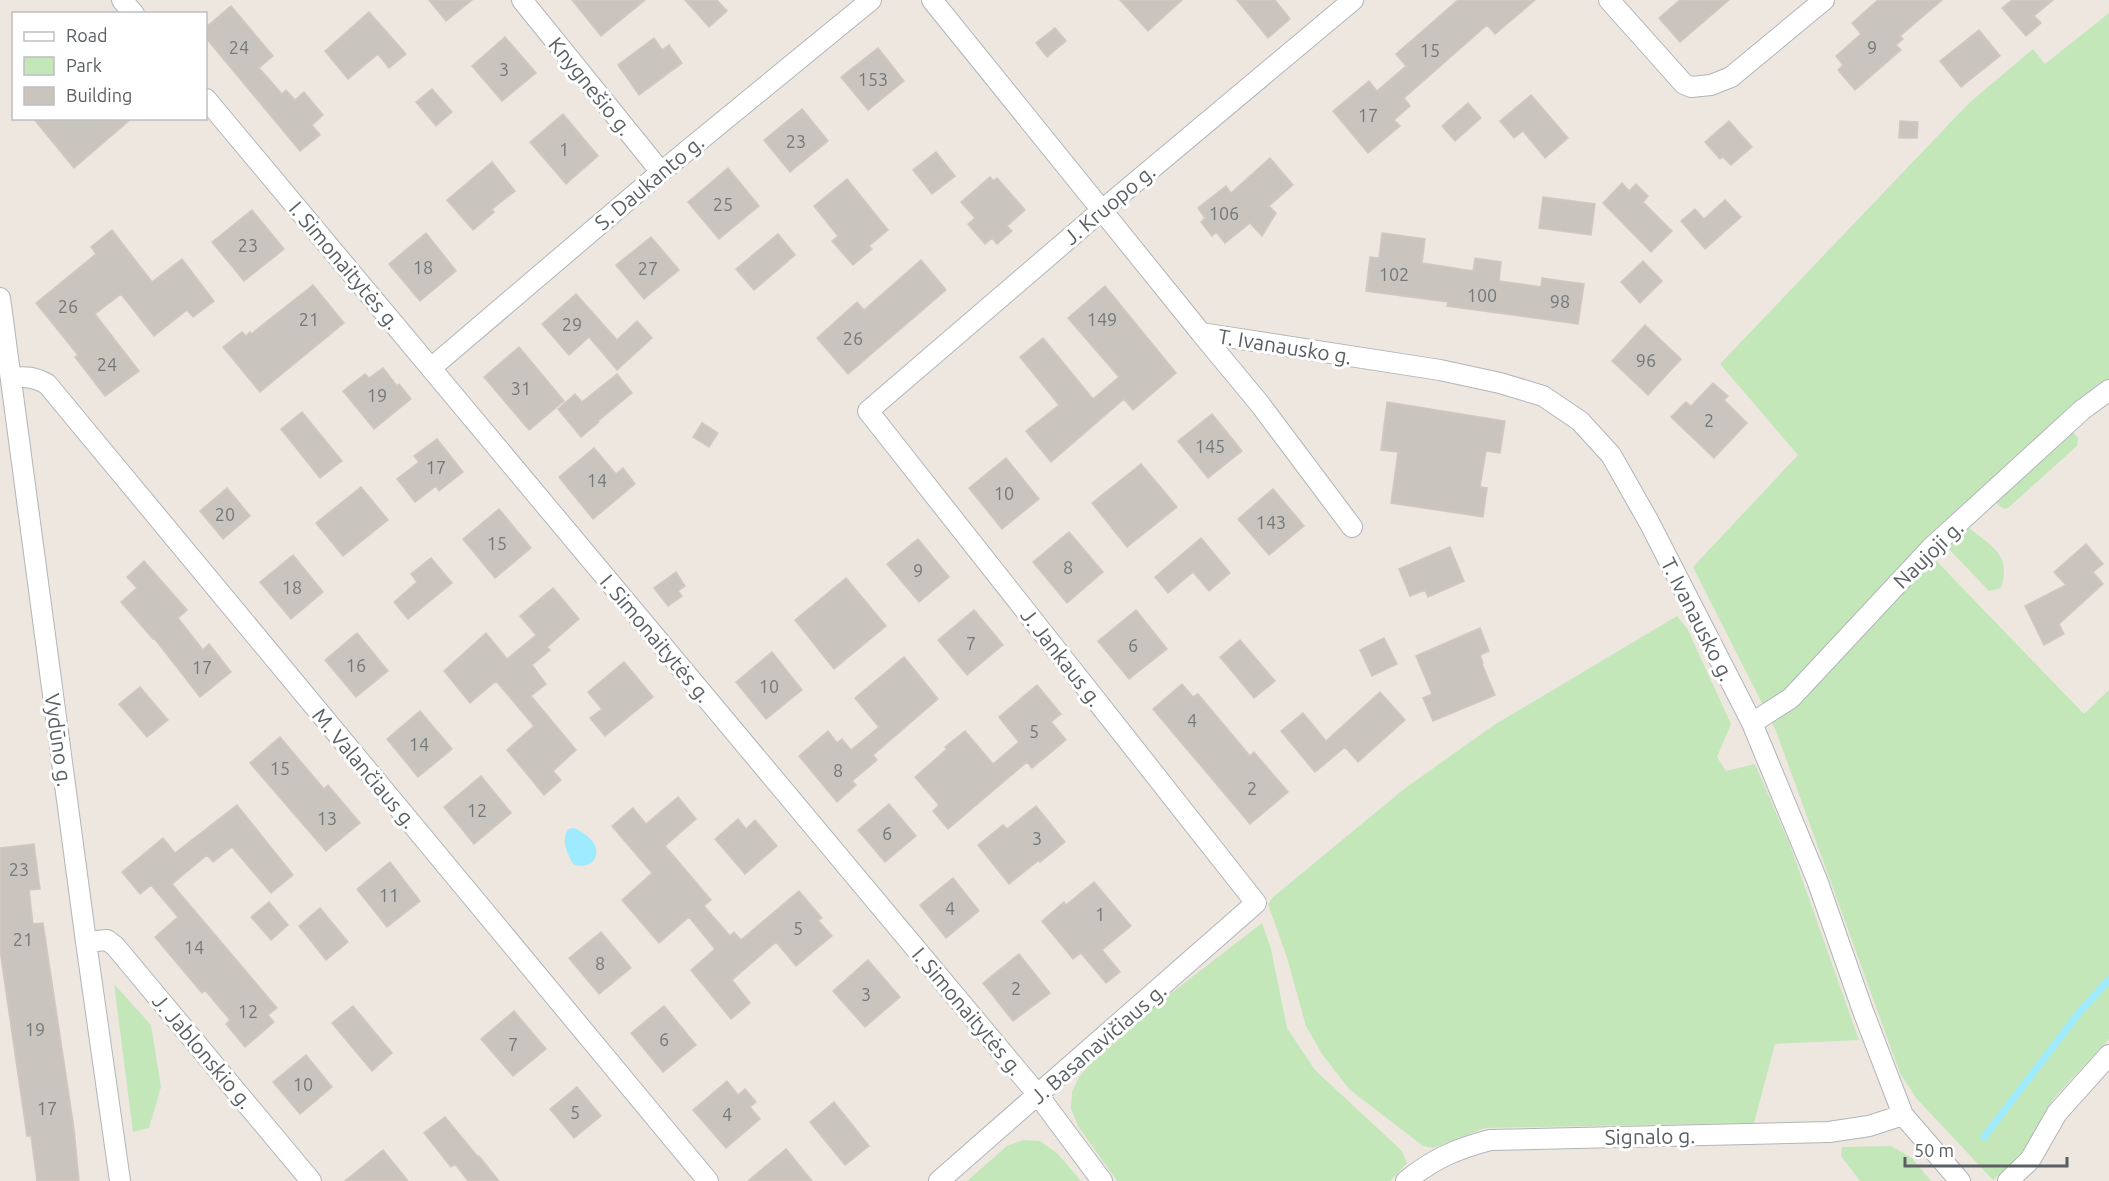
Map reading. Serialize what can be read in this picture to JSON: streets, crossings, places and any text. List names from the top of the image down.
{
  "streets": {
    "street": [
      "Knygnešio g.",
      "S. Daukanto g.",
      "J. Kruopo g.",
      "I. Simonaitytės g.",
      "T. Ivanausko g.",
      "Naujoji g.",
      "J. Jankaus g.",
      "Vydūno g.",
      "M. Valančiaus g.",
      "J. Basanavičiaus g.",
      "J. Jablonskio g.",
      "Signalo g."
    ]
  },
  "crossings": [
    ["Knygnešio g.", "S. Daukanto g."],
    ["S. Daukanto g.", "I. Simonaitytės g."],
    ["J. Kruopo g.", "T. Ivanausko g."],
    ["J. Kruopo g.", "J. Jankaus g."],
    ["I. Simonaitytės g.", "J. Basanavičiaus g."],
    ["T. Ivanausko g.", "Naujoji g."],
    ["T. Ivanausko g.", "Signalo g."],
    ["J. Jankaus g.", "J. Basanavičiaus g."],
    ["Vydūno g.", "M. Valančiaus g."],
    ["Vydūno g.", "J. Jablonskio g."]
  ],
  "house_numbers": [
    "24",
    "9",
    "15",
    "3",
    "153",
    "17",
    "23",
    "1",
    "25",
    "106",
    "23",
    "18",
    "27",
    "102",
    "100",
    "98",
    "26",
    "21",
    "149",
    "29",
    "26",
    "96",
    "24",
    "31",
    "19",
    "2",
    "145",
    "17",
    "14",
    "10",
    "20",
    "143",
    "15",
    "8",
    "9",
    "18",
    "7",
    "6",
    "16",
    "17",
    "10",
    "4",
    "5",
    "14",
    "15",
    "8",
    "2",
    "12",
    "13",
    "6",
    "3",
    "23",
    "11",
    "4",
    "1",
    "5",
    "21",
    "14",
    "8",
    "2",
    "3",
    "12",
    "19",
    "6",
    "7",
    "10",
    "17",
    "5",
    "4"
  ],
  "legend": ["Road", "Park", "Building"],
  "scale_bar": "50 m"
}
